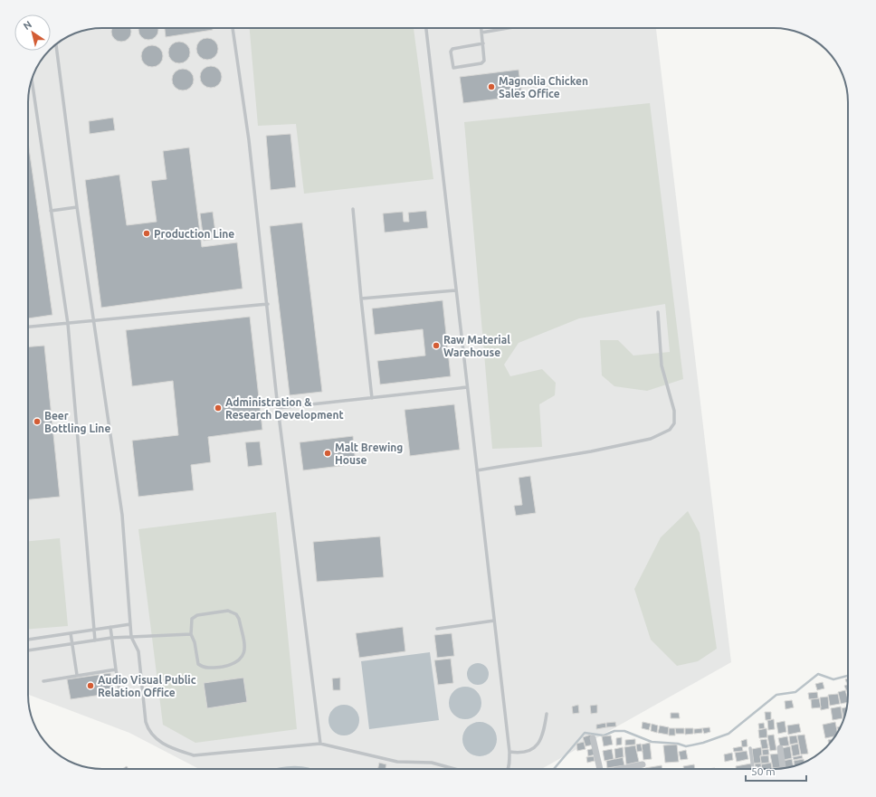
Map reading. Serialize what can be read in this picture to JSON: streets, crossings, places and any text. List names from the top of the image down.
{
  "places": [
    "Magnolia Chicken Sales Office",
    "Production Line",
    "Raw Material Warehouse",
    "Administration & Research Development",
    "Beer Bottling Line",
    "Malt Brewing House",
    "Audio Visual Public Relation Office"
  ],
  "scale_bar": "50 m",
  "north": "top left"
}
